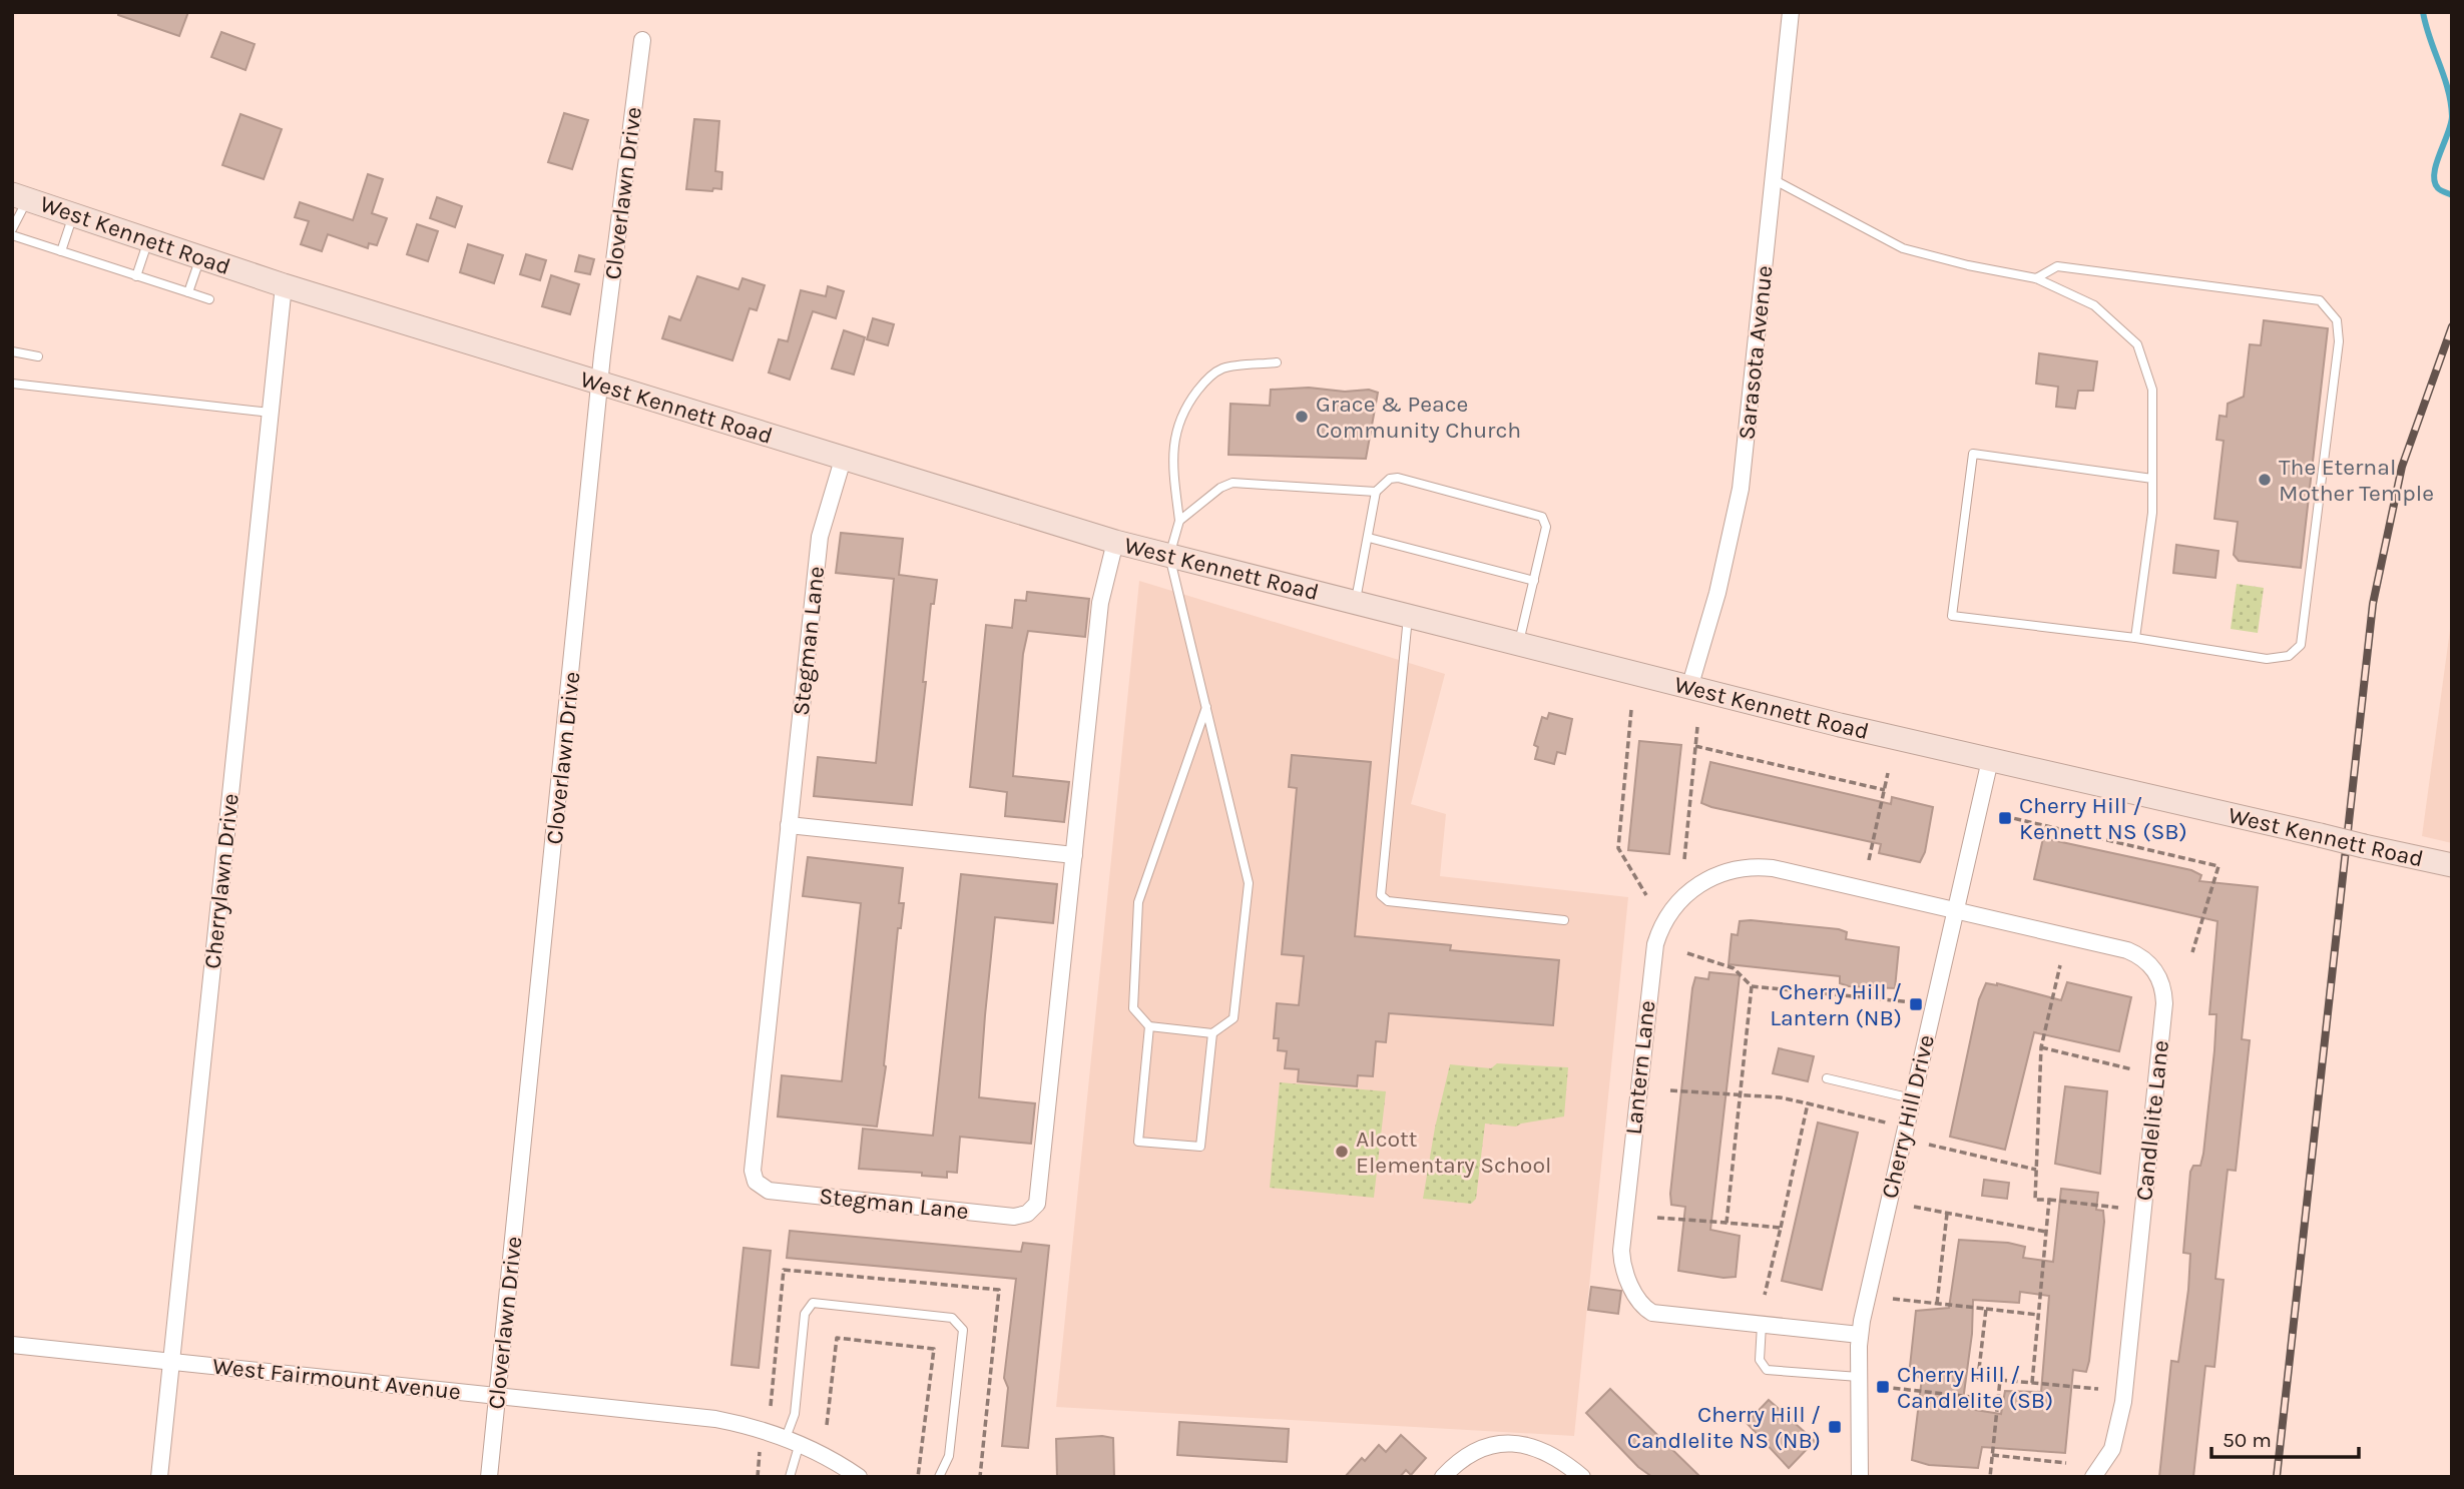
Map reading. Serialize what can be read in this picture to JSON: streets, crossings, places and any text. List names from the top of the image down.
{
  "streets": {
    "street": [
      "Cloverlawn Drive",
      "West Kennett Road",
      "Sarasota Avenue",
      "Stegman Lane",
      "Cherrylawn Drive",
      "Lantern Lane",
      "Cherry Hill Drive",
      "Candlelite Lane",
      "West Fairmount Avenue"
    ]
  },
  "crossings": [
    ["Cloverlawn Drive", "West Kennett Road"],
    ["Cloverlawn Drive", "West Fairmount Avenue"],
    ["West Kennett Road", "Sarasota Avenue"],
    ["West Kennett Road", "Stegman Lane"],
    ["West Kennett Road", "Cherrylawn Drive"],
    ["West Kennett Road", "Cherry Hill Drive"],
    ["Cherrylawn Drive", "West Fairmount Avenue"],
    ["Lantern Lane", "Cherry Hill Drive"],
    ["Lantern Lane", "Candlelite Lane"],
    ["Cherry Hill Drive", "Candlelite Lane"]
  ],
  "places": {
    "other": ["Grace & Peace Community Church", "The Eternal Mother Temple", "Alcott Elementary School"],
    "transit": [
      "Cherry Hill / Kennett NS (SB)",
      "Cherry Hill / Lantern (NB)",
      "Cherry Hill / Candlelite (SB)",
      "Cherry Hill / Candlelite NS (NB)"
    ]
  },
  "scale_bar": "50 m"
}
